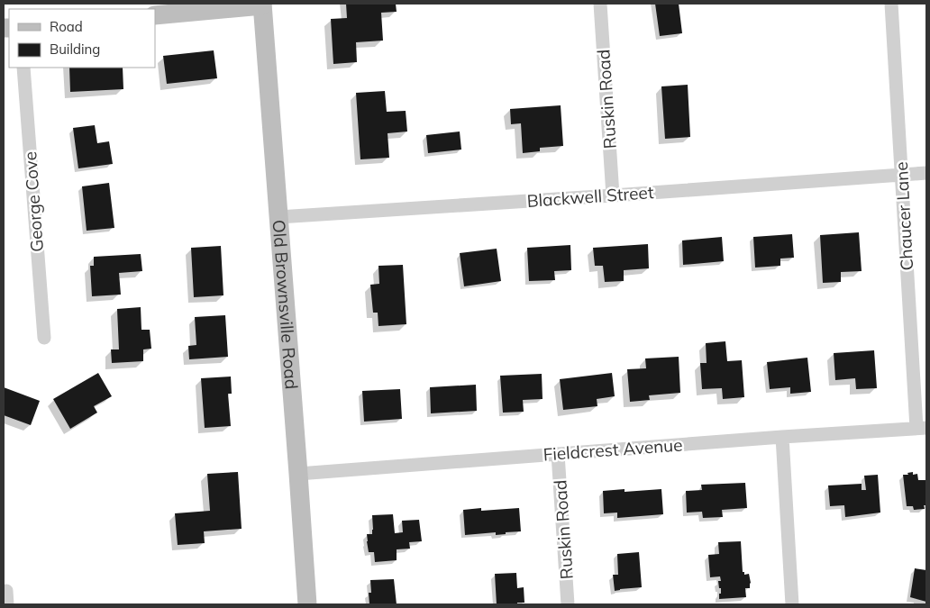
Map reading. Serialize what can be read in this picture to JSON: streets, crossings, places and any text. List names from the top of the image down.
{
  "streets": {
    "main road": ["Old Brownsville Road"],
    "street": [
      "Ruskin Road",
      "Blackwell Street",
      "George Cove",
      "Chaucer Lane",
      "Fieldcrest Avenue"
    ]
  },
  "crossings": [
    ["Ruskin Road", "Blackwell Street"],
    ["Ruskin Road", "Fieldcrest Avenue"],
    ["Blackwell Street", "Chaucer Lane"],
    ["Blackwell Street", "Old Brownsville Road"],
    ["Chaucer Lane", "Fieldcrest Avenue"],
    ["Old Brownsville Road", "Fieldcrest Avenue"]
  ],
  "legend": ["Road", "Building"]
}
